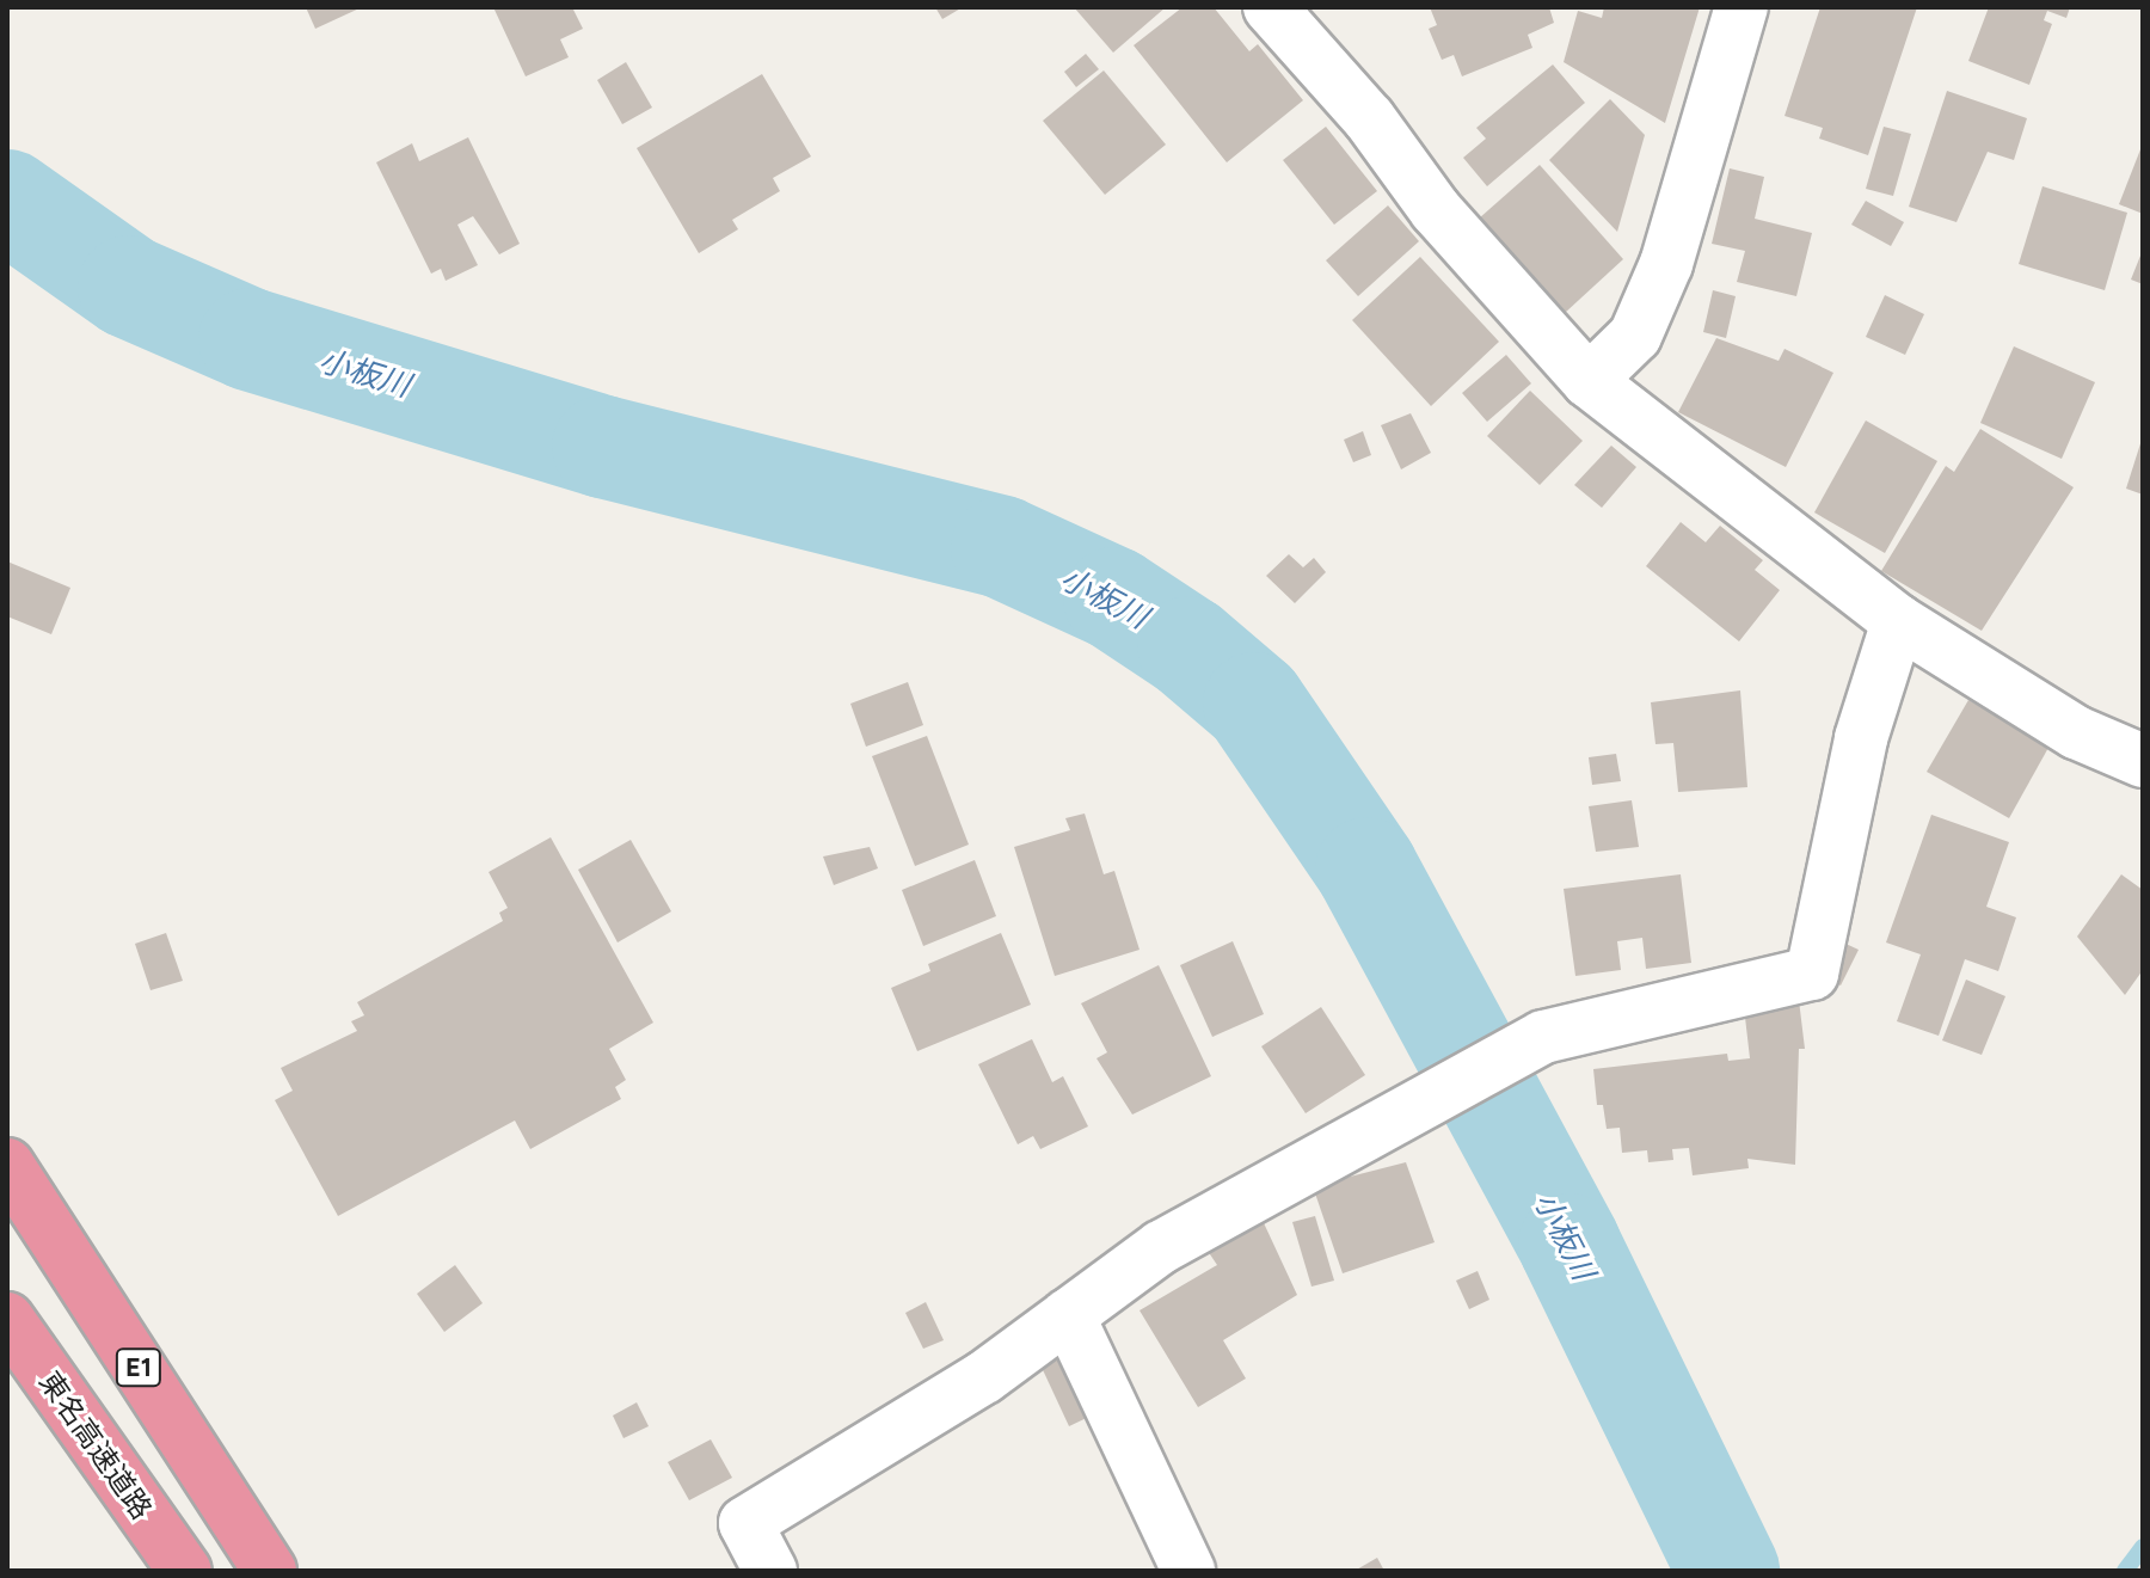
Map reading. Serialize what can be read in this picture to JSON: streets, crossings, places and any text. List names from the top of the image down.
{
  "streets": {
    "highway": ["E1", "東名高速道路"]
  },
  "water": ["小板川"]
}
